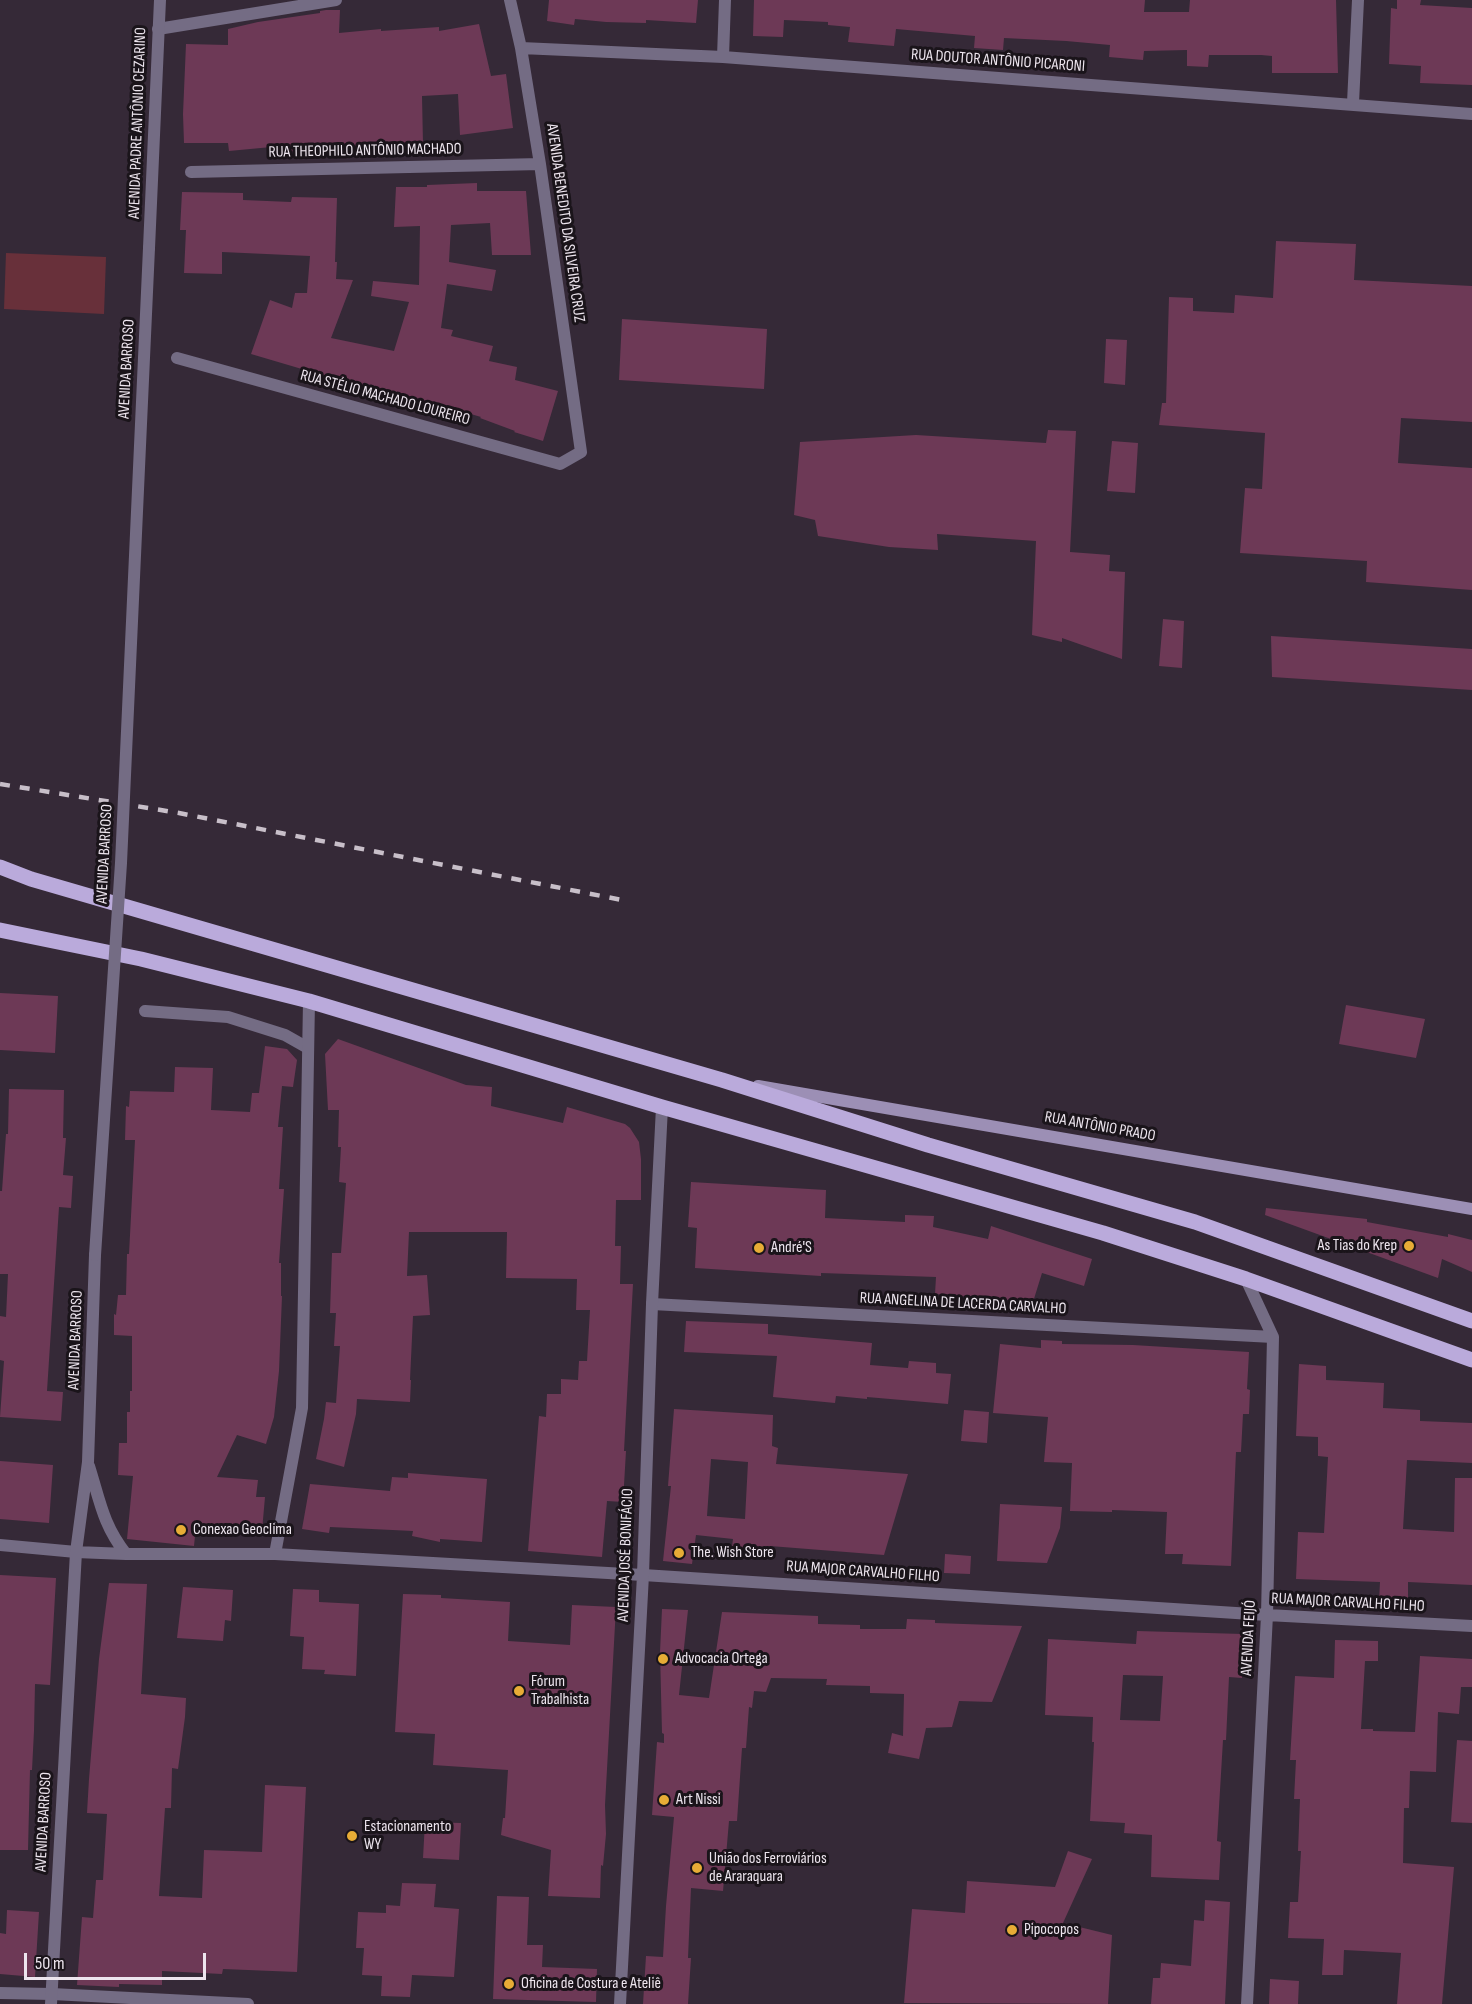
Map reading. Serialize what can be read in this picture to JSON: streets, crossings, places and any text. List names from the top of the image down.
{
  "streets": {
    "main road": ["RUA ANTÔNIO PRADO"],
    "street": [
      "RUA DOUTOR ANTÔNIO PICARONI",
      "AVENIDA PADRE ANTÔNIO CEZARINO",
      "RUA THEOPHILO ANTÔNIO MACHADO",
      "AVENIDA BENEDITO DA SILVEIRA CRUZ",
      "AVENIDA BARROSO",
      "RUA STÉLIO MACHADO LOUREIRO",
      "RUA ANGELINA DE LACERDA CARVALHO",
      "AVENIDA JOSÉ BONIFÁCIO",
      "RUA MAJOR CARVALHO FILHO",
      "AVENIDA FEIJÓ"
    ]
  },
  "crossings": [
    ["RUA DOUTOR ANTÔNIO PICARONI", "AVENIDA BENEDITO DA SILVEIRA CRUZ"],
    ["AVENIDA PADRE ANTÔNIO CEZARINO", "AVENIDA BARROSO"],
    ["RUA THEOPHILO ANTÔNIO MACHADO", "AVENIDA BENEDITO DA SILVEIRA CRUZ"],
    ["AVENIDA BENEDITO DA SILVEIRA CRUZ", "RUA STÉLIO MACHADO LOUREIRO"],
    ["AVENIDA BARROSO", "RUA MAJOR CARVALHO FILHO"],
    ["RUA ANGELINA DE LACERDA CARVALHO", "AVENIDA JOSÉ BONIFÁCIO"],
    ["RUA ANGELINA DE LACERDA CARVALHO", "AVENIDA FEIJÓ"],
    ["AVENIDA JOSÉ BONIFÁCIO", "RUA MAJOR CARVALHO FILHO"],
    ["RUA MAJOR CARVALHO FILHO", "AVENIDA FEIJÓ"]
  ],
  "places": [
    "As Tias do Krep",
    "André'S",
    "Conexao Geoclima",
    "The. Wish Store",
    "Advocacia Ortega",
    "Fórum Trabalhista",
    "Art Nissi",
    "Estacionamento WY",
    "União dos Ferroviários de Araraquara",
    "Pipocopos",
    "Oficina de Costura e Ateliê"
  ],
  "scale_bar": "50 m"
}
